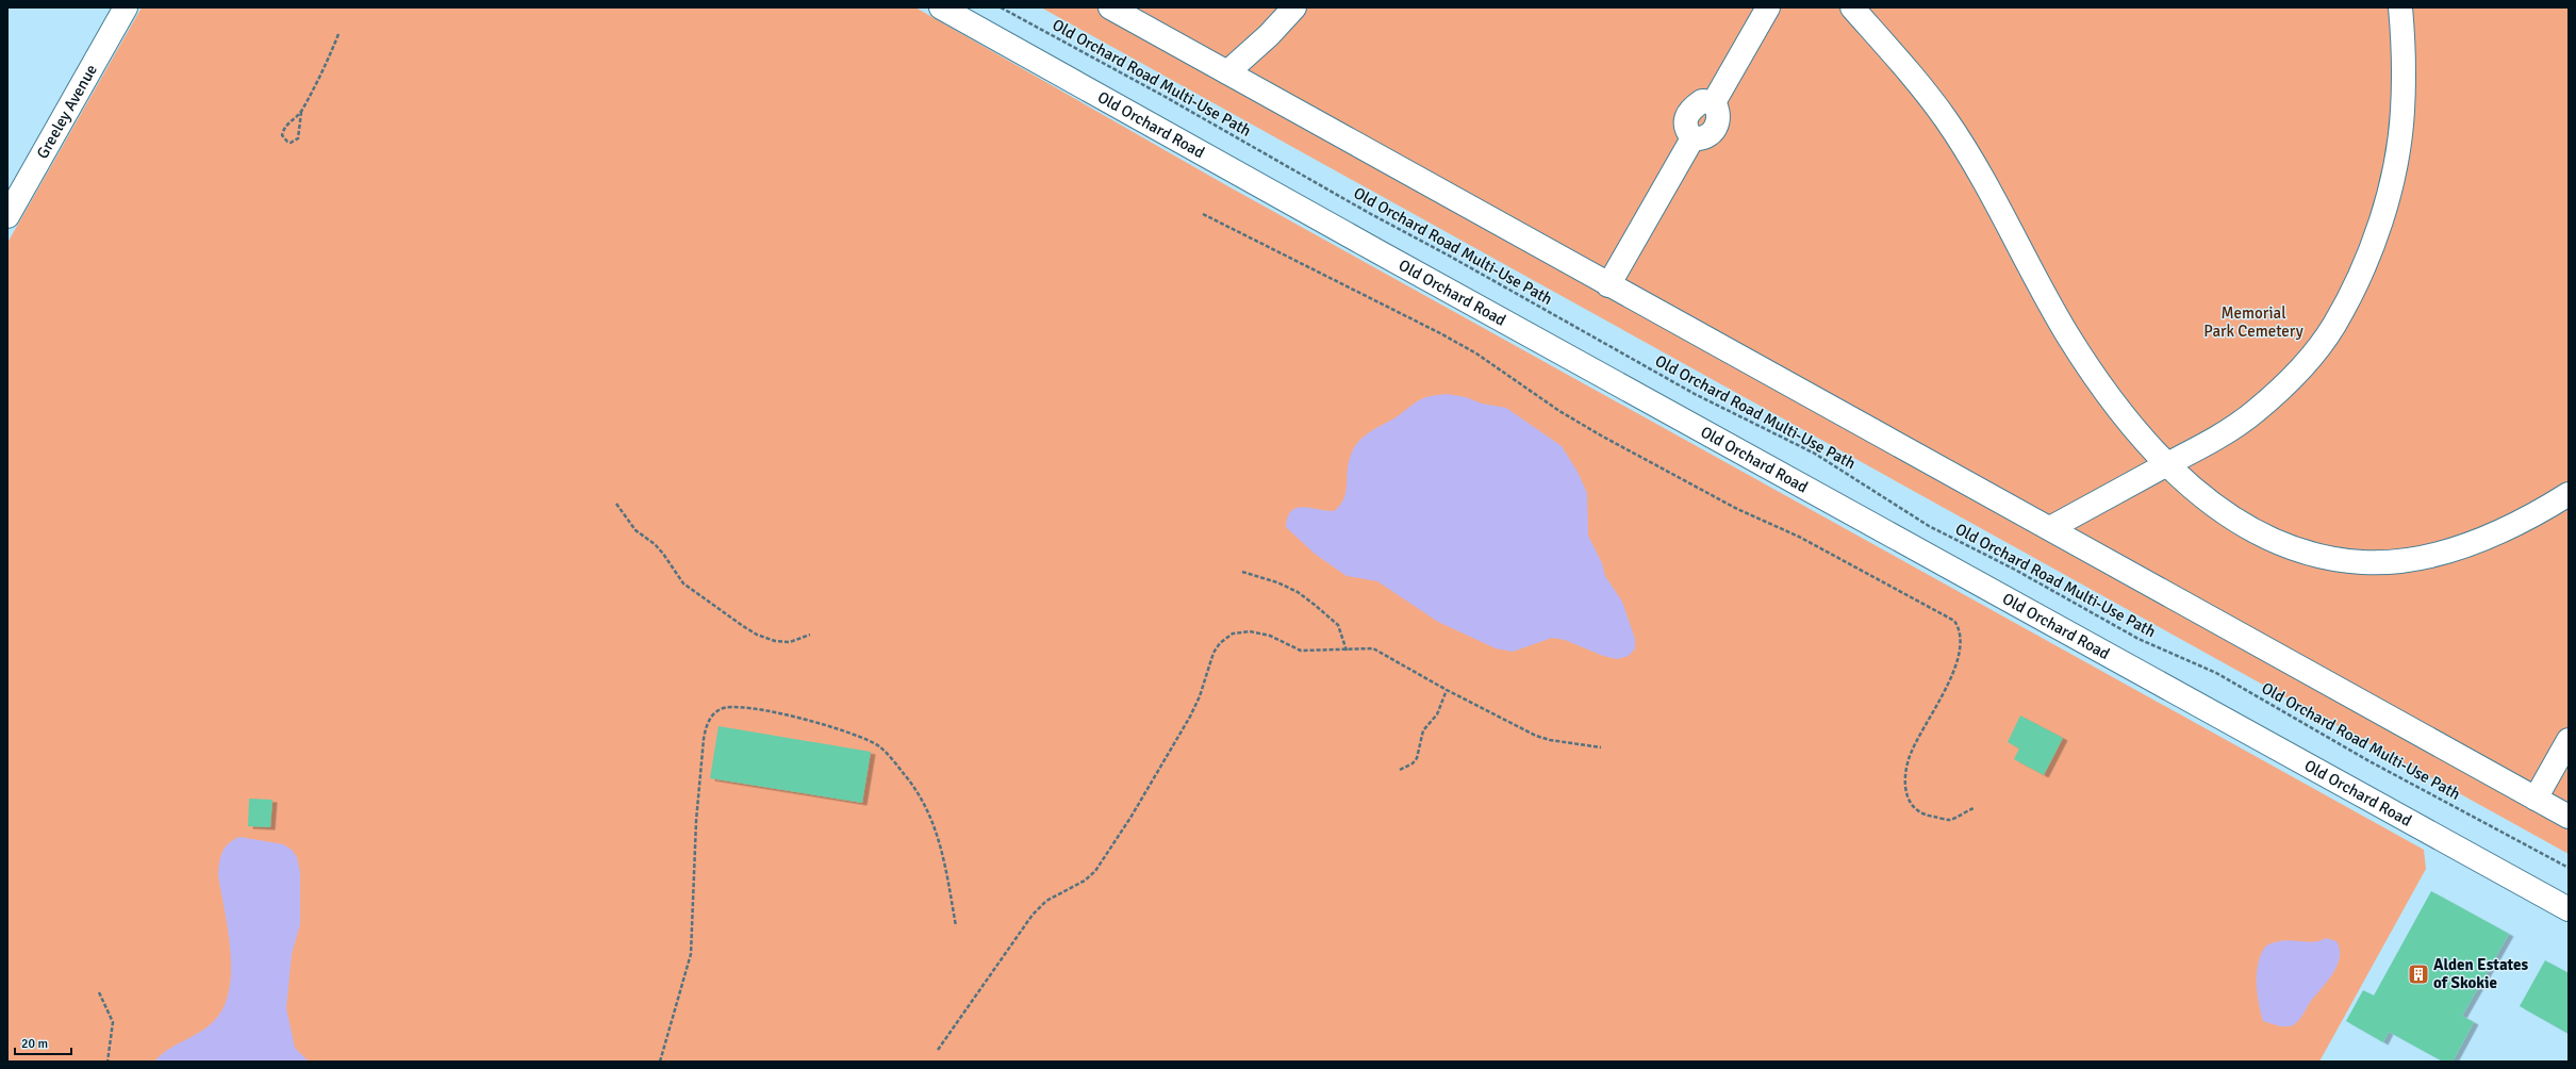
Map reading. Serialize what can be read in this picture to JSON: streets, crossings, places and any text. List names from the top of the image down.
{
  "streets": {
    "main road": ["Greeley Avenue", "Old Orchard Road"],
    "path": ["Old Orchard Road Multi-Use Path"]
  },
  "parks": ["Memorial Park Cemetery"],
  "places": {
    "building": ["Alden Estates of Skokie"]
  },
  "scale_bar": "20 m"
}
